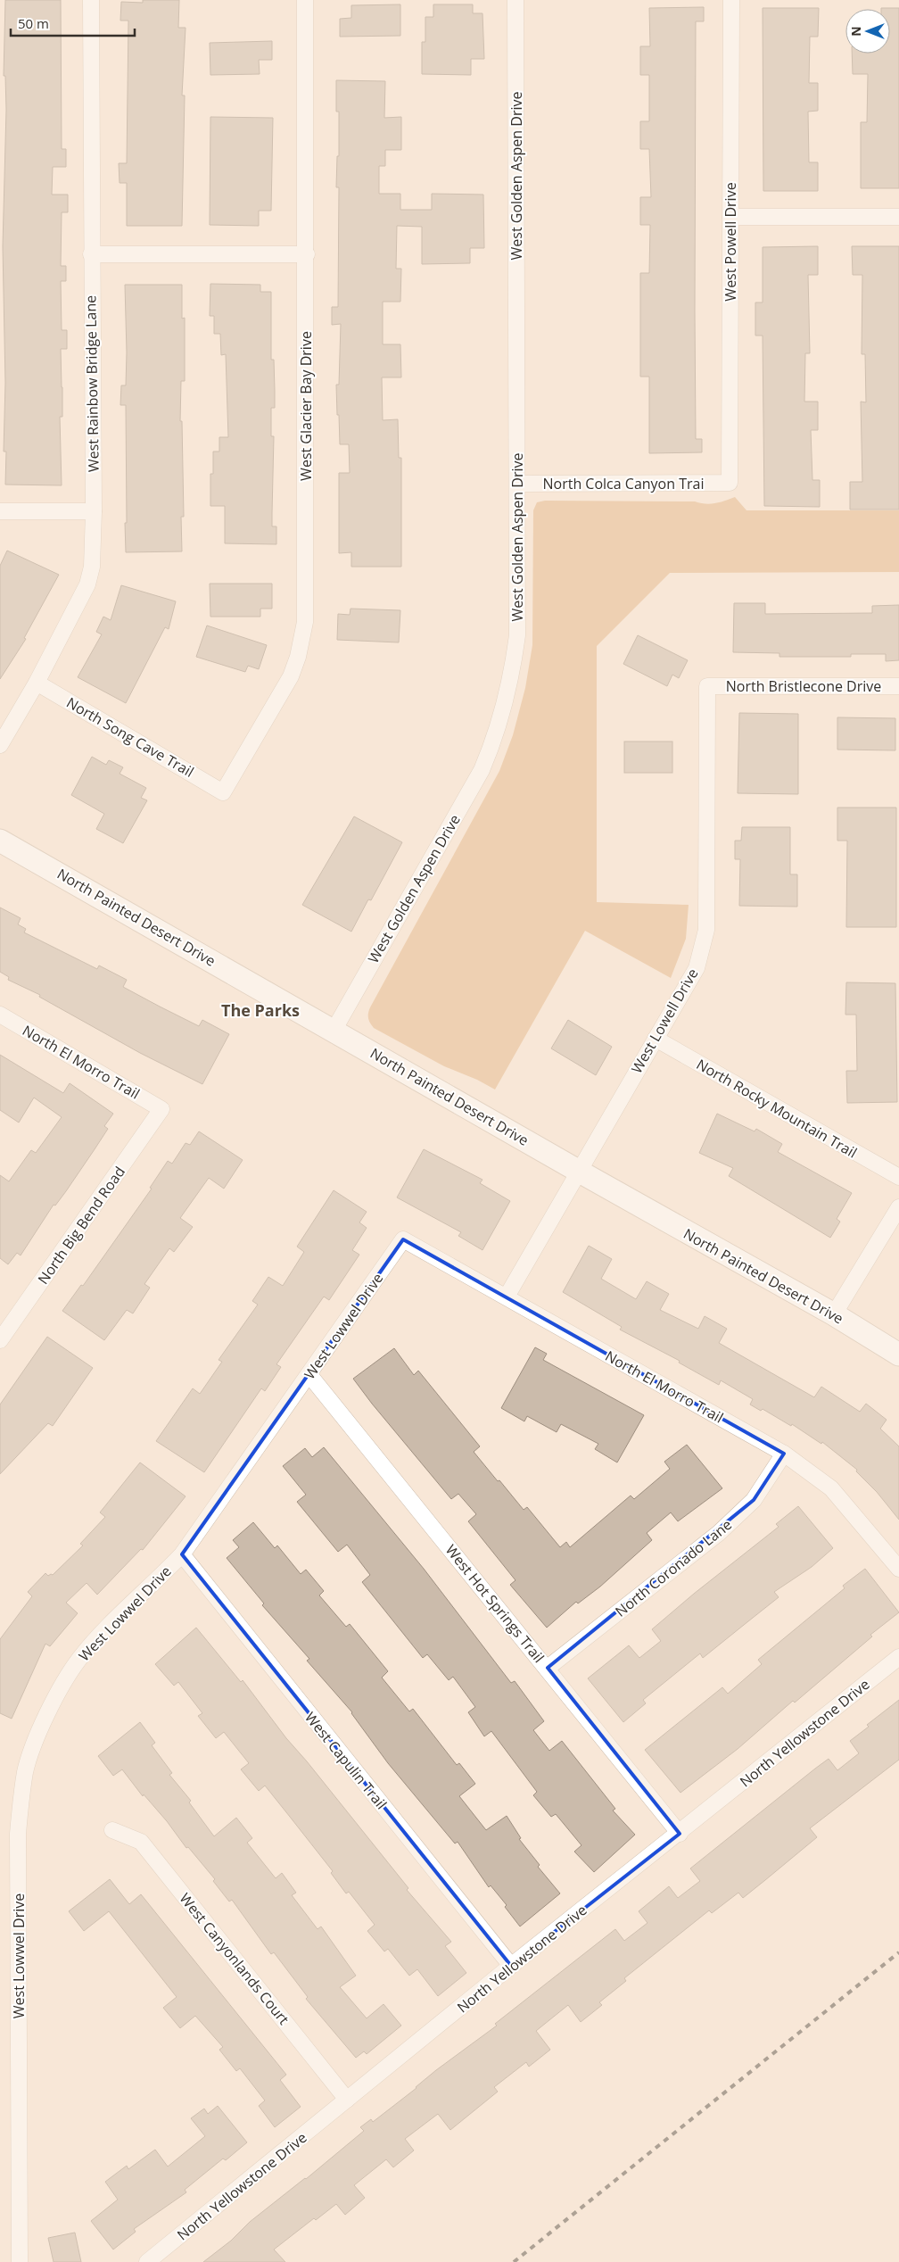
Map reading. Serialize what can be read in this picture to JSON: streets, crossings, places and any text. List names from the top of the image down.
{
  "streets": {
    "street": [
      "West Golden Aspen Drive",
      "West Powell Drive",
      "West Rainbow Bridge Lane",
      "West Glacier Bay Drive",
      "North Colca Canyon Trai",
      "North Bristlecone Drive",
      "North Song Cave Trail",
      "North Painted Desert Drive",
      "West Lowell Drive",
      "North El Morro Trail",
      "North Rocky Mountain Trail",
      "North Big Bend Road",
      "West Lowwel Drive",
      "North Coronado Lane",
      "West Hot Springs Trail",
      "North Yellowstone Drive",
      "West Capulin Trail",
      "West Canyonlands Court"
    ]
  },
  "crossings": [
    ["West Golden Aspen Drive", "North Colca Canyon Trai"],
    ["West Golden Aspen Drive", "North Painted Desert Drive"],
    ["West Powell Drive", "North Colca Canyon Trai"],
    ["West Rainbow Bridge Lane", "North Song Cave Trail"],
    ["West Glacier Bay Drive", "North Song Cave Trail"],
    ["North Bristlecone Drive", "West Lowell Drive"],
    ["North Painted Desert Drive", "West Lowell Drive"],
    ["West Lowell Drive", "North El Morro Trail"],
    ["West Lowell Drive", "North Rocky Mountain Trail"],
    ["North El Morro Trail", "North Big Bend Road"],
    ["North El Morro Trail", "West Lowwel Drive"],
    ["North El Morro Trail", "North Coronado Lane"],
    ["West Lowwel Drive", "West Hot Springs Trail"],
    ["West Lowwel Drive", "West Capulin Trail"],
    ["North Coronado Lane", "West Hot Springs Trail"],
    ["West Hot Springs Trail", "North Yellowstone Drive"],
    ["North Yellowstone Drive", "West Capulin Trail"],
    ["North Yellowstone Drive", "West Canyonlands Court"]
  ],
  "districts": ["The Parks"],
  "scale_bar": "50 m",
  "north": "left"
}
